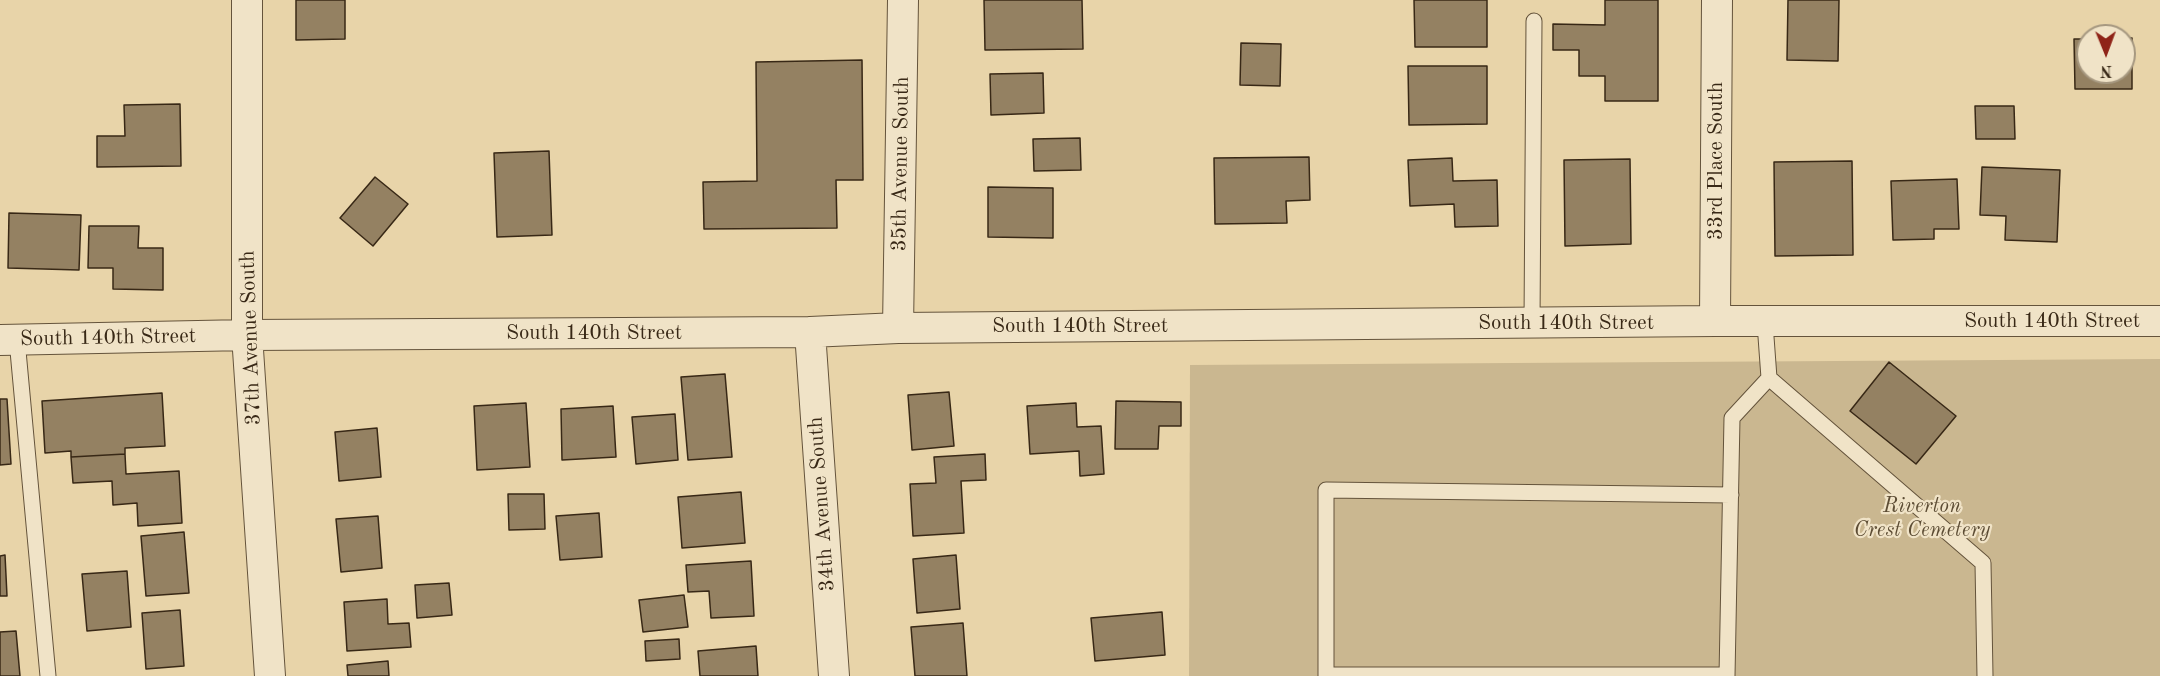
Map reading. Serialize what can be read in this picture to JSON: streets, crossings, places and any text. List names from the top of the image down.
{
  "streets": {
    "street": [
      "33rd Place South",
      "35th Avenue South",
      "South 140th Street",
      "37th Avenue South",
      "34th Avenue South"
    ]
  },
  "crossings": [
    ["33rd Place South", "South 140th Street"],
    ["35th Avenue South", "South 140th Street"],
    ["South 140th Street", "37th Avenue South"],
    ["South 140th Street", "34th Avenue South"]
  ],
  "parks": ["Riverton Crest Cemetery"],
  "north": "bottom"
}
